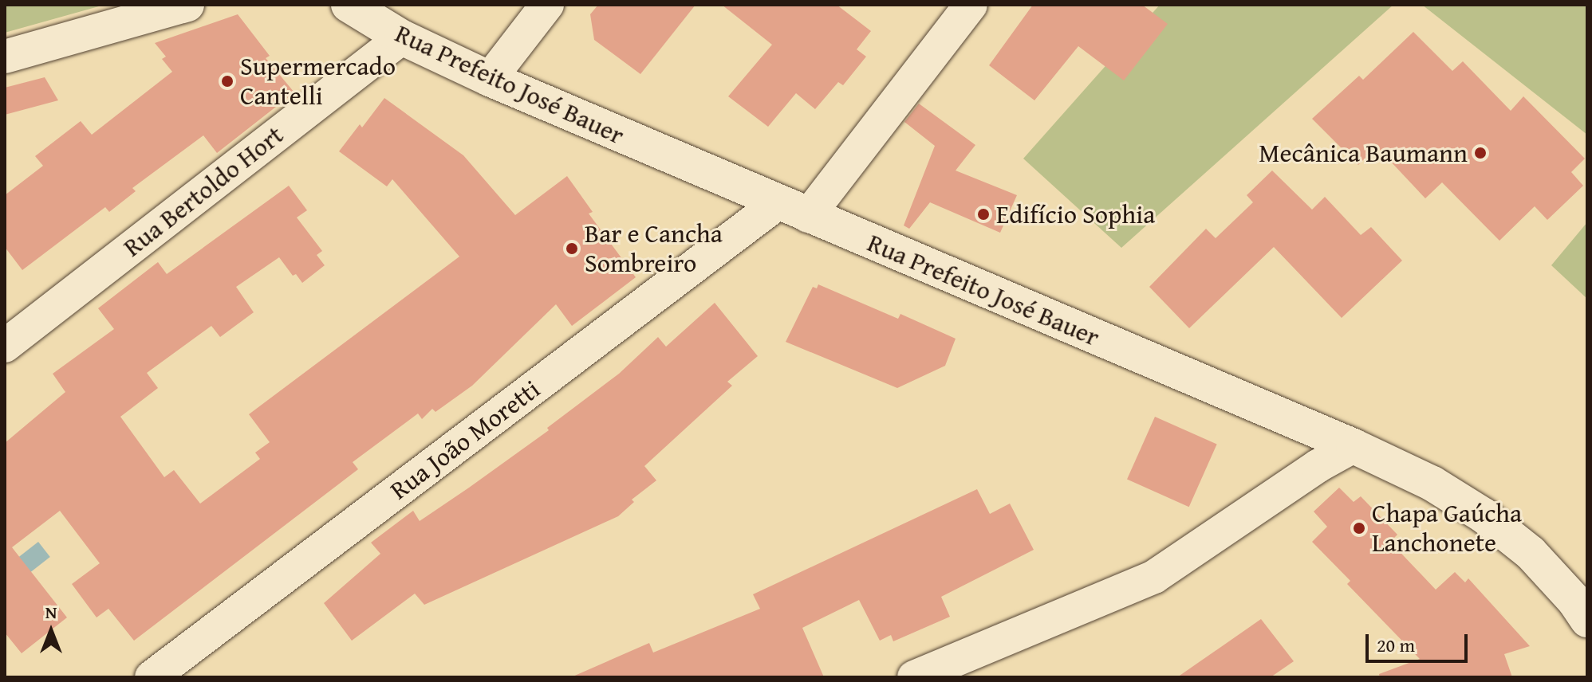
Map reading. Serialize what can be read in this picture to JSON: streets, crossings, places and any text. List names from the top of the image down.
{
  "streets": {
    "street": ["Rua Prefeito José Bauer", "Rua Bertoldo Hort", "Rua João Moretti"]
  },
  "crossings": [
    ["Rua Prefeito José Bauer", "Rua Bertoldo Hort"],
    ["Rua Prefeito José Bauer", "Rua João Moretti"]
  ],
  "places": [
    "Supermercado Cantelli",
    "Mecânica Baumann",
    "Edifício Sophia",
    "Bar e Cancha Sombreiro",
    "Chapa Gaúcha Lanchonete"
  ],
  "scale_bar": "20 m",
  "north": "top"
}
